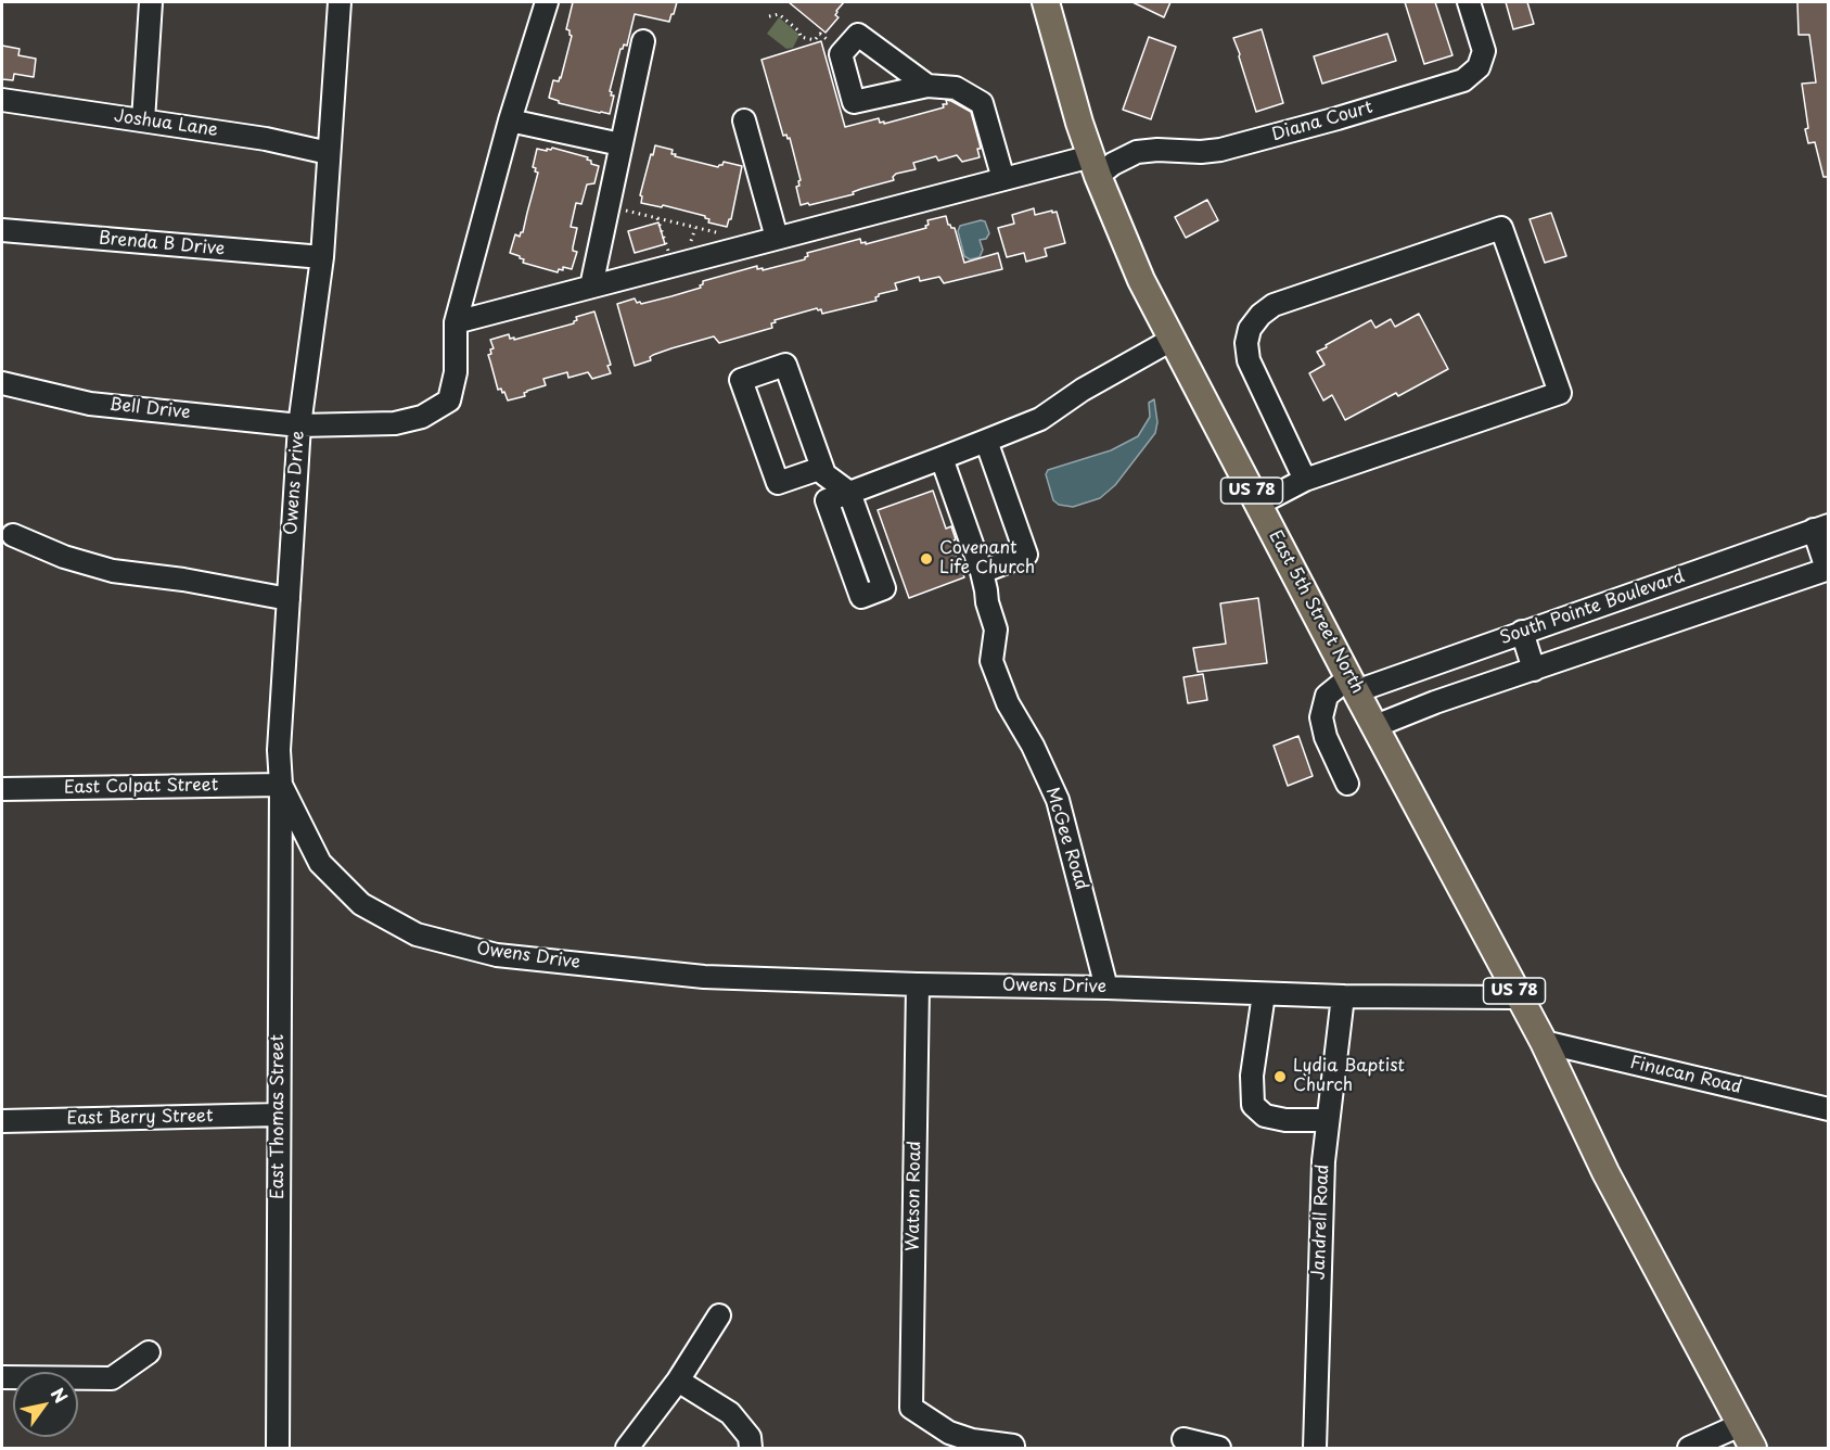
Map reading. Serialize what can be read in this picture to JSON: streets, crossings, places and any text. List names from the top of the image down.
{
  "streets": {
    "main road": ["US 78", "East 5th Street North"],
    "street": [
      "Diana Court",
      "Joshua Lane",
      "Brenda B Drive",
      "Bell Drive",
      "Owens Drive",
      "South Pointe Boulevard",
      "East Colpat Street",
      "McGee Road",
      "Finucan Road",
      "East Thomas Street",
      "East Berry Street",
      "Watson Road",
      "Jandrell Road"
    ]
  },
  "crossings": [
    ["Diana Court", "Bell Drive"],
    ["Diana Court", "East 5th Street North"],
    ["Joshua Lane", "Owens Drive"],
    ["Brenda B Drive", "Owens Drive"],
    ["Bell Drive", "Owens Drive"],
    ["Owens Drive", "East 5th Street North"],
    ["Owens Drive", "East Colpat Street"],
    ["Owens Drive", "McGee Road"],
    ["Owens Drive", "East Thomas Street"],
    ["Owens Drive", "Watson Road"],
    ["Owens Drive", "Jandrell Road"],
    ["US 78", "East 5th Street North"],
    ["South Pointe Boulevard", "East 5th Street North"],
    ["East 5th Street North", "Finucan Road"],
    ["East Colpat Street", "East Thomas Street"],
    ["East Thomas Street", "East Berry Street"]
  ],
  "places": ["Covenant Life Church", "Lydia Baptist Church"],
  "north": "top right"
}
